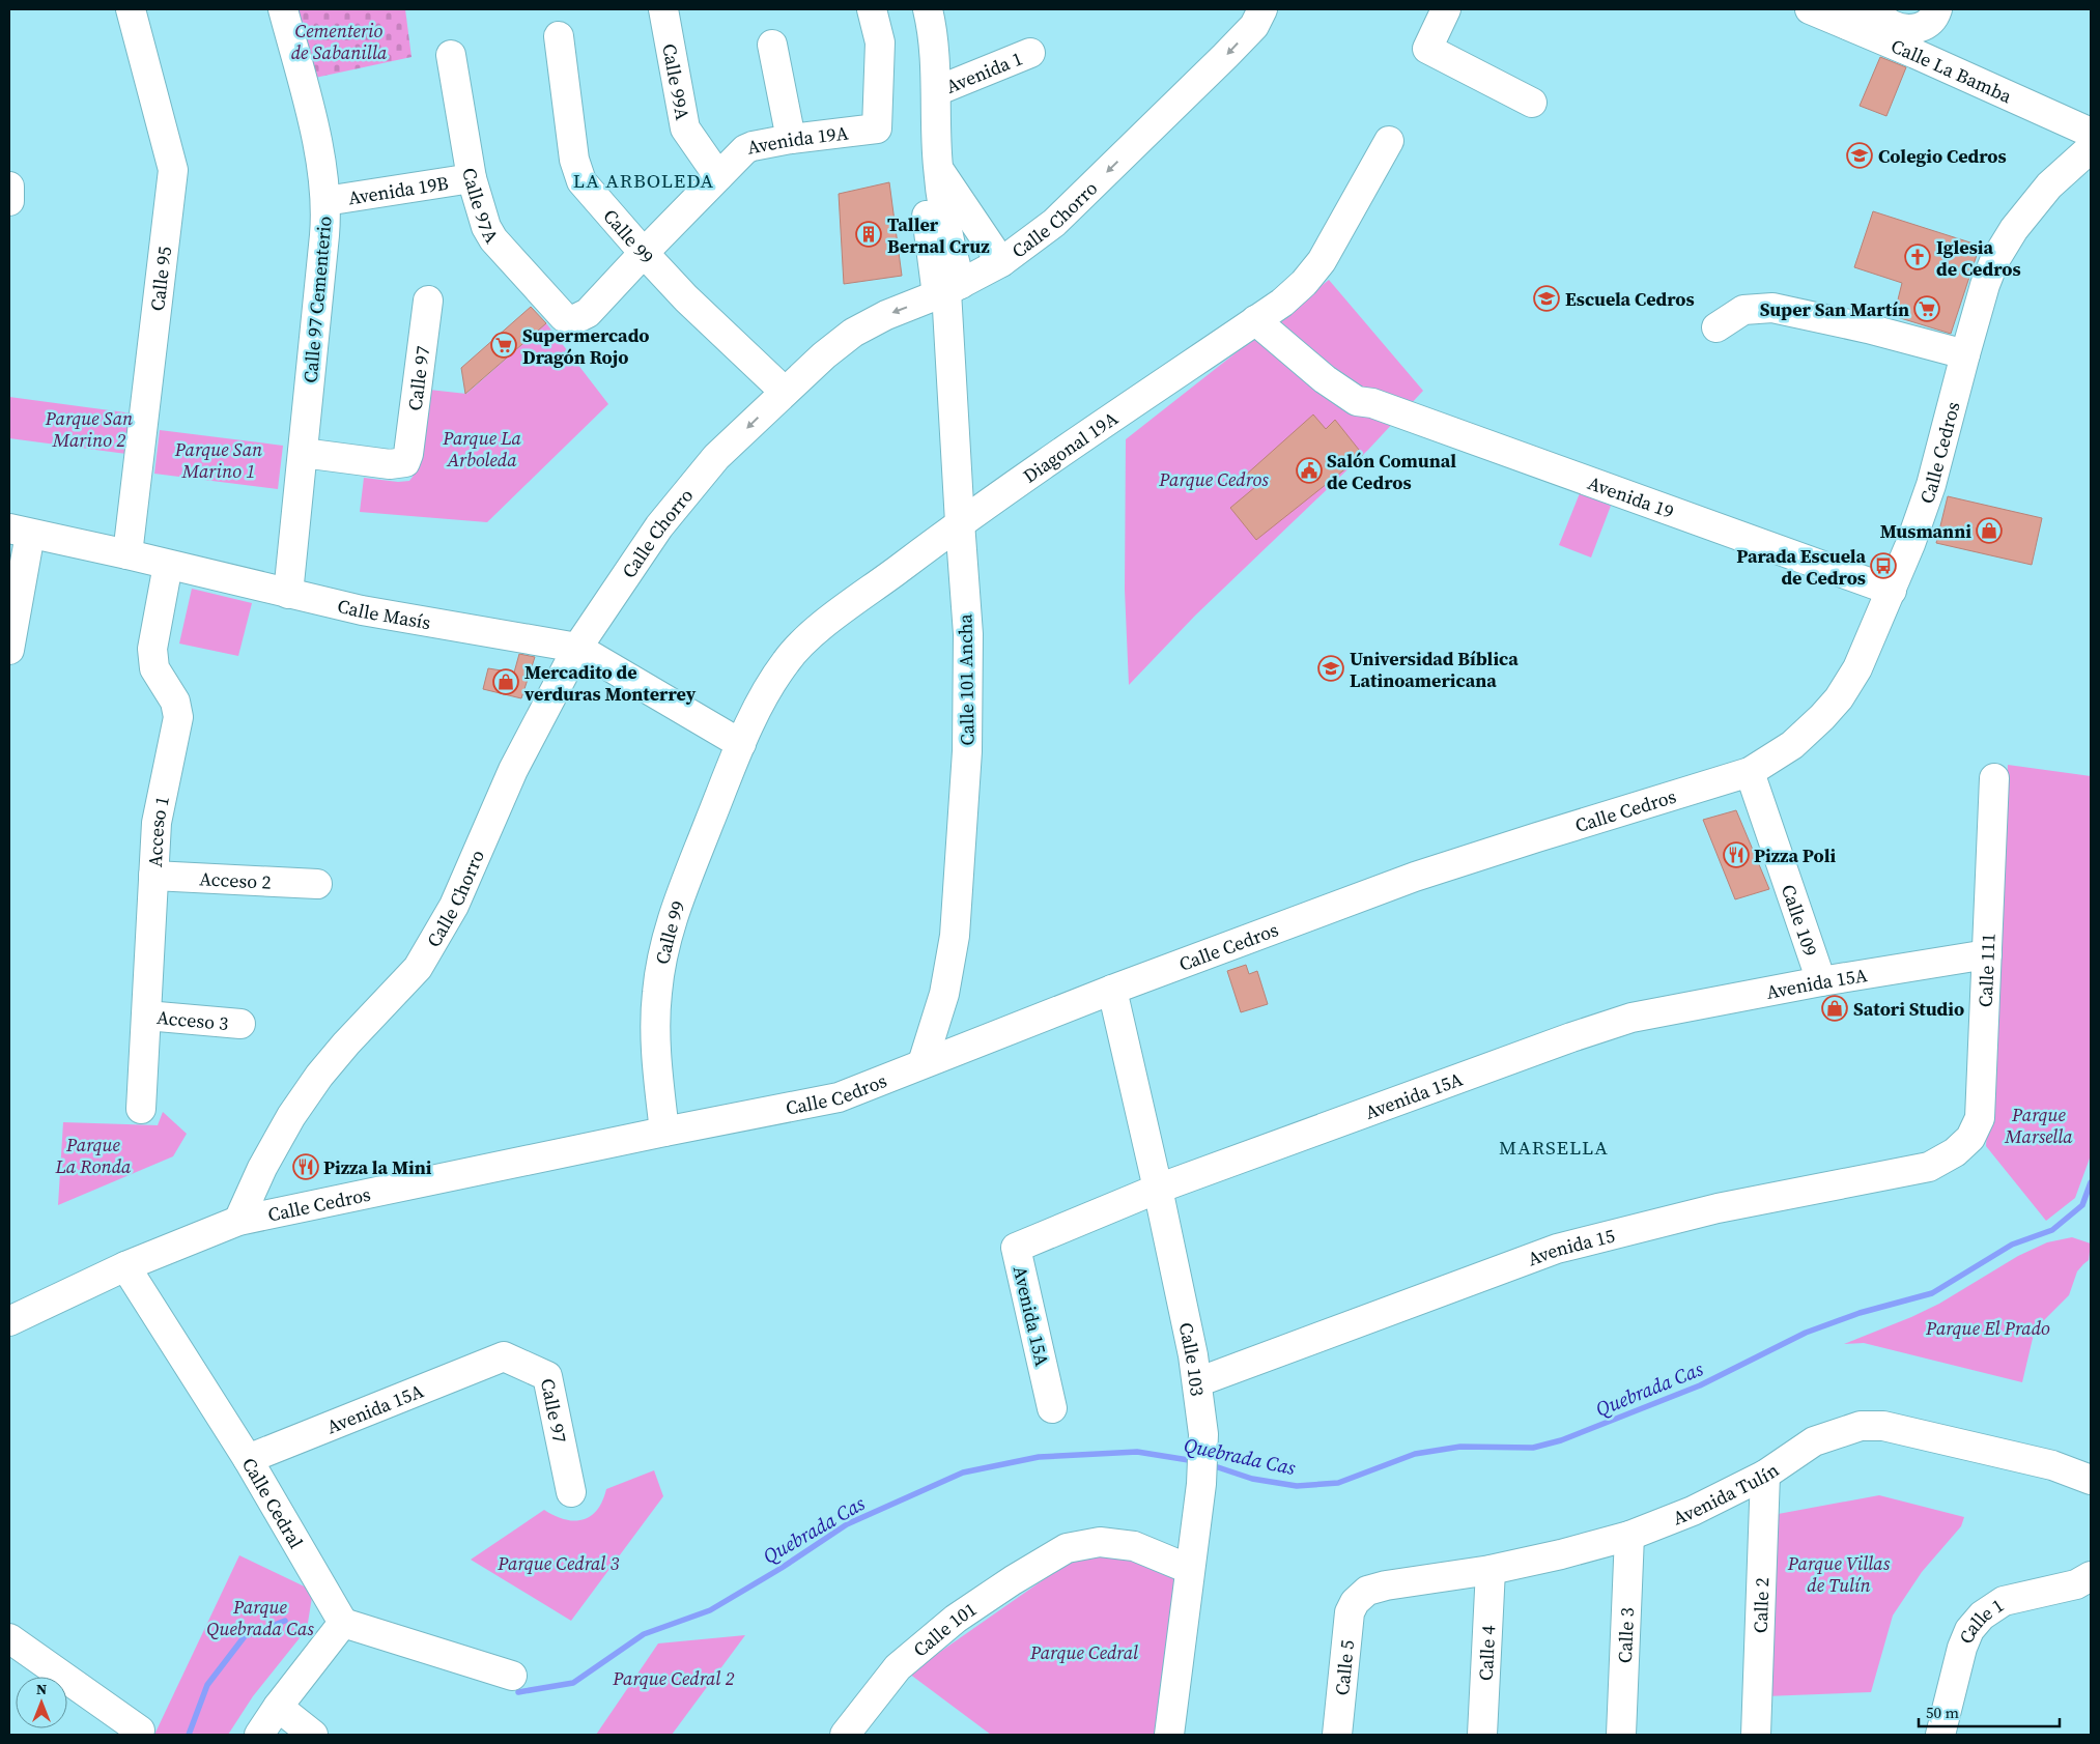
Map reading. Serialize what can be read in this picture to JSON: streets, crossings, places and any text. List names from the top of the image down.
{
  "streets": {
    "street": [
      "Calle La Bamba",
      "Avenida 1",
      "Calle 99A",
      "Avenida 19A",
      "Avenida 19B",
      "Calle 97A",
      "Calle Chorro",
      "Calle 99",
      "Calle 95",
      "Calle 97 Cementerio",
      "Calle 97",
      "Diagonal 19A",
      "Calle Cedros",
      "Avenida 19",
      "Calle Masís",
      "Calle 101 Ancha",
      "Acceso 1",
      "Acceso 2",
      "Calle 109",
      "Calle 111",
      "Avenida 15A",
      "Acceso 3",
      "Avenida 15",
      "Calle 103",
      "Avenida Tulín",
      "Calle Cedral",
      "Calle 2",
      "Calle 1",
      "Calle 101",
      "Calle 3",
      "Calle 4",
      "Calle 5"
    ]
  },
  "crossings": [
    ["Avenida 1", "Calle 101 Ancha"],
    ["Calle 99A", "Avenida 19A"],
    ["Avenida 19A", "Calle 97A"],
    ["Avenida 19A", "Calle 99"],
    ["Avenida 19B", "Calle 97A"],
    ["Avenida 19B", "Calle 97 Cementerio"],
    ["Calle Chorro", "Calle 99"],
    ["Calle Chorro", "Calle Cedros"],
    ["Calle Chorro", "Calle Masís"],
    ["Calle Chorro", "Calle 101 Ancha"],
    ["Calle 99", "Diagonal 19A"],
    ["Calle 99", "Calle Cedros"],
    ["Calle 99", "Calle Masís"],
    ["Calle 95", "Calle Masís"],
    ["Calle 97 Cementerio", "Calle 97"],
    ["Calle 97 Cementerio", "Calle Masís"],
    ["Calle 97", "Avenida 15A"],
    ["Diagonal 19A", "Avenida 19"],
    ["Diagonal 19A", "Calle Masís"],
    ["Diagonal 19A", "Calle 101 Ancha"],
    ["Calle Cedros", "Avenida 19"],
    ["Calle Cedros", "Calle 101 Ancha"],
    ["Calle Cedros", "Calle 109"],
    ["Calle Cedros", "Calle 103"],
    ["Calle Cedros", "Calle Cedral"],
    ["Calle Masís", "Acceso 1"],
    ["Acceso 1", "Acceso 2"],
    ["Acceso 1", "Acceso 3"],
    ["Calle 109", "Avenida 15A"],
    ["Calle 111", "Avenida 15A"],
    ["Calle 111", "Avenida 15"],
    ["Avenida 15A", "Calle 103"],
    ["Avenida 15A", "Calle Cedral"],
    ["Avenida 15", "Calle 103"],
    ["Calle 103", "Calle 101"],
    ["Avenida Tulín", "Calle 2"],
    ["Avenida Tulín", "Calle 3"],
    ["Avenida Tulín", "Calle 4"],
    ["Avenida Tulín", "Calle 5"]
  ],
  "one_way": ["Calle Chorro"],
  "districts": ["LA ARBOLEDA", "MARSELLA"],
  "water": ["Quebrada Cas"],
  "parks": [
    "Cementerio de Sabanilla",
    "Parque San Marino 2",
    "Parque La Arboleda",
    "Parque San Marino 1",
    "Parque Cedros",
    "Parque Marsella",
    "Parque La Ronda",
    "Parque El Prado",
    "Parque Cedral 3",
    "Parque Villas de Tulín",
    "Parque Quebrada Cas",
    "Parque Cedral",
    "Parque Cedral 2"
  ],
  "places": {
    "school or university": ["Colegio Cedros", "Escuela Cedros", "Universidad Bíblica Latinoamericana"],
    "building": ["Taller Bernal Cruz"],
    "church": ["Iglesia de Cedros"],
    "supermarket": ["Super San Martín", "Supermercado Dragón Rojo"],
    "public building": ["Salón Comunal de Cedros"],
    "shop": ["Musmanni", "Mercadito de verduras Monterrey", "Satori Studio"],
    "bus stop": ["Parada Escuela de Cedros"],
    "restaurant": ["Pizza Poli", "Pizza la Mini"]
  },
  "scale_bar": "50 m",
  "north": "top"
}
